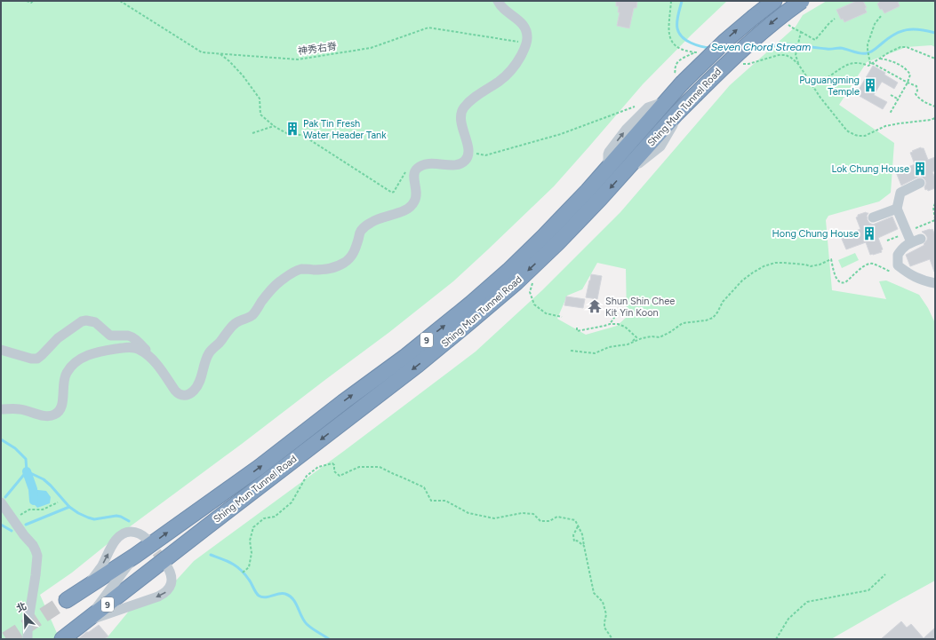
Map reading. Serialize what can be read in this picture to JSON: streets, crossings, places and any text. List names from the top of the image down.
{
  "streets": {
    "highway": ["Shing Mun Tunnel Road", "9"],
    "path": ["神秀右脊"]
  },
  "water": ["Seven Chord Stream"],
  "places": {
    "building": [
      "Puguangming Temple",
      "Pak Tin Fresh Water Header Tank",
      "Lok Chung House",
      "Hong Chung House"
    ],
    "temple": ["Shun Shin Chee Kit Yin Koon"]
  },
  "north": "top left"
}
